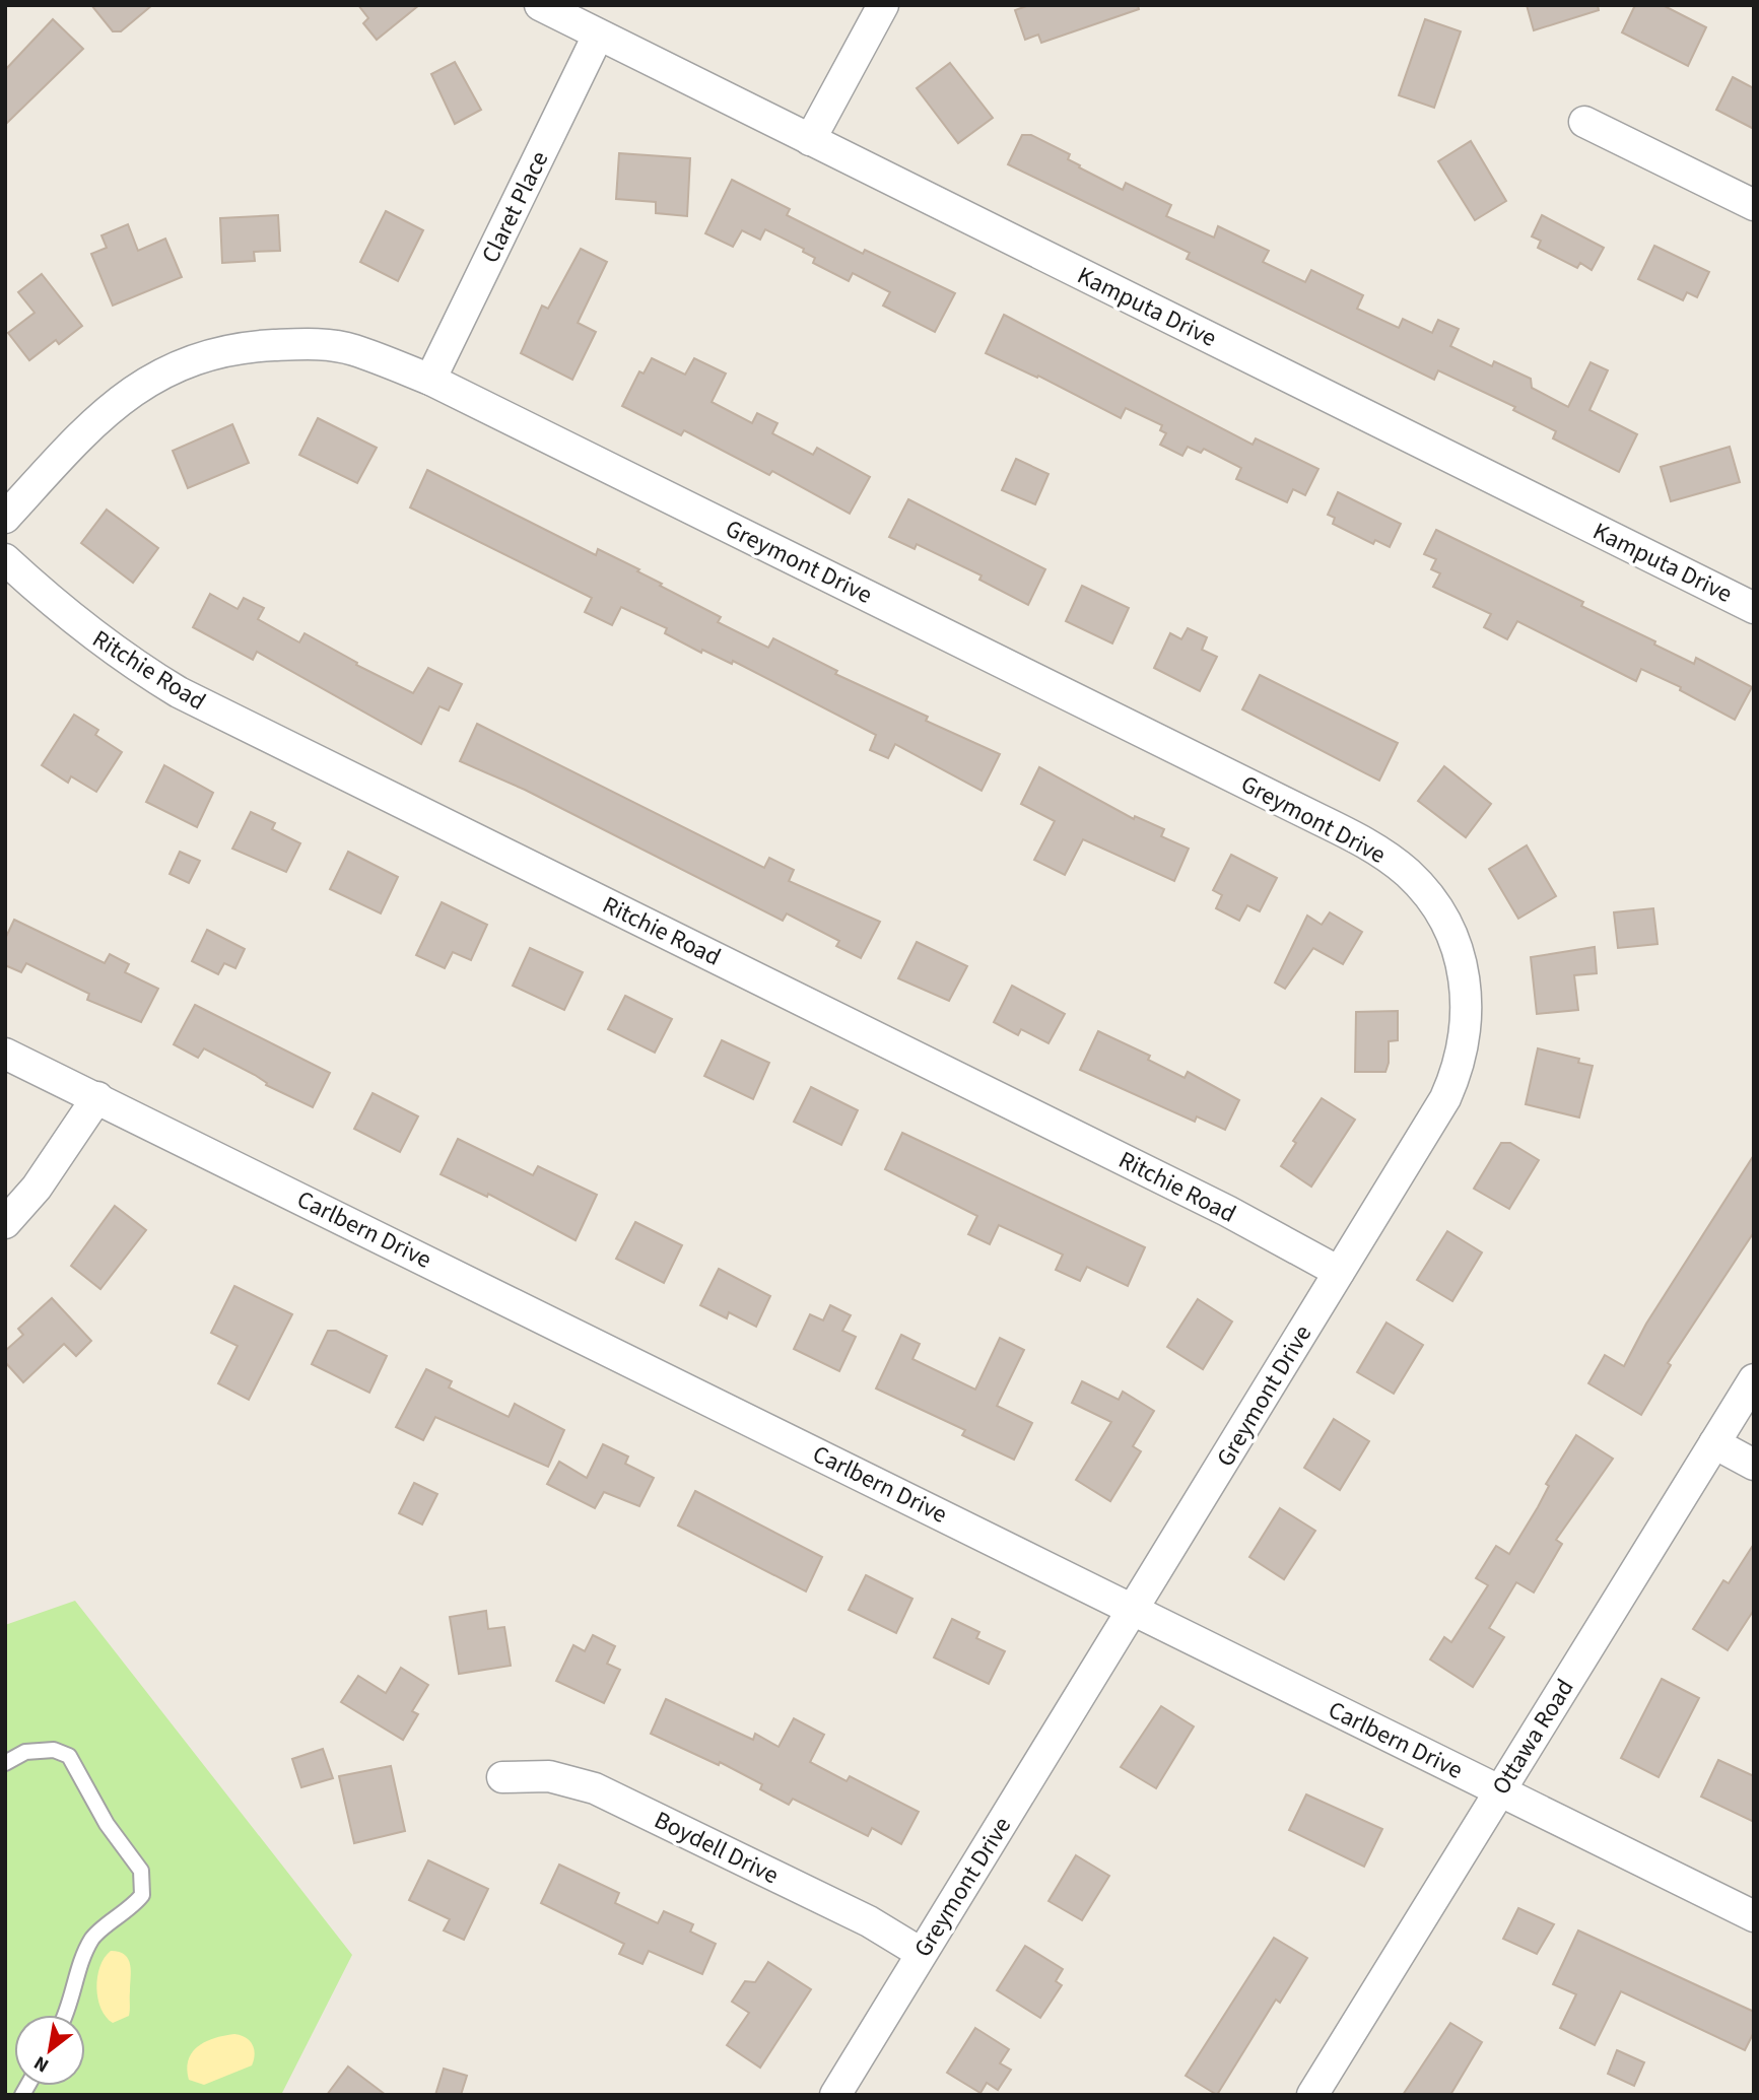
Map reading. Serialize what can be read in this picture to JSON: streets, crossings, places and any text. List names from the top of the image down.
{
  "streets": {
    "street": [
      "Claret Place",
      "Kamputa Drive",
      "Greymont Drive",
      "Ritchie Road",
      "Carlbern Drive",
      "Ottawa Road",
      "Boydell Drive"
    ]
  },
  "crossings": [
    ["Claret Place", "Kamputa Drive"],
    ["Claret Place", "Greymont Drive"],
    ["Greymont Drive", "Ritchie Road"],
    ["Greymont Drive", "Carlbern Drive"],
    ["Greymont Drive", "Boydell Drive"],
    ["Carlbern Drive", "Ottawa Road"]
  ],
  "north": "bottom left"
}
